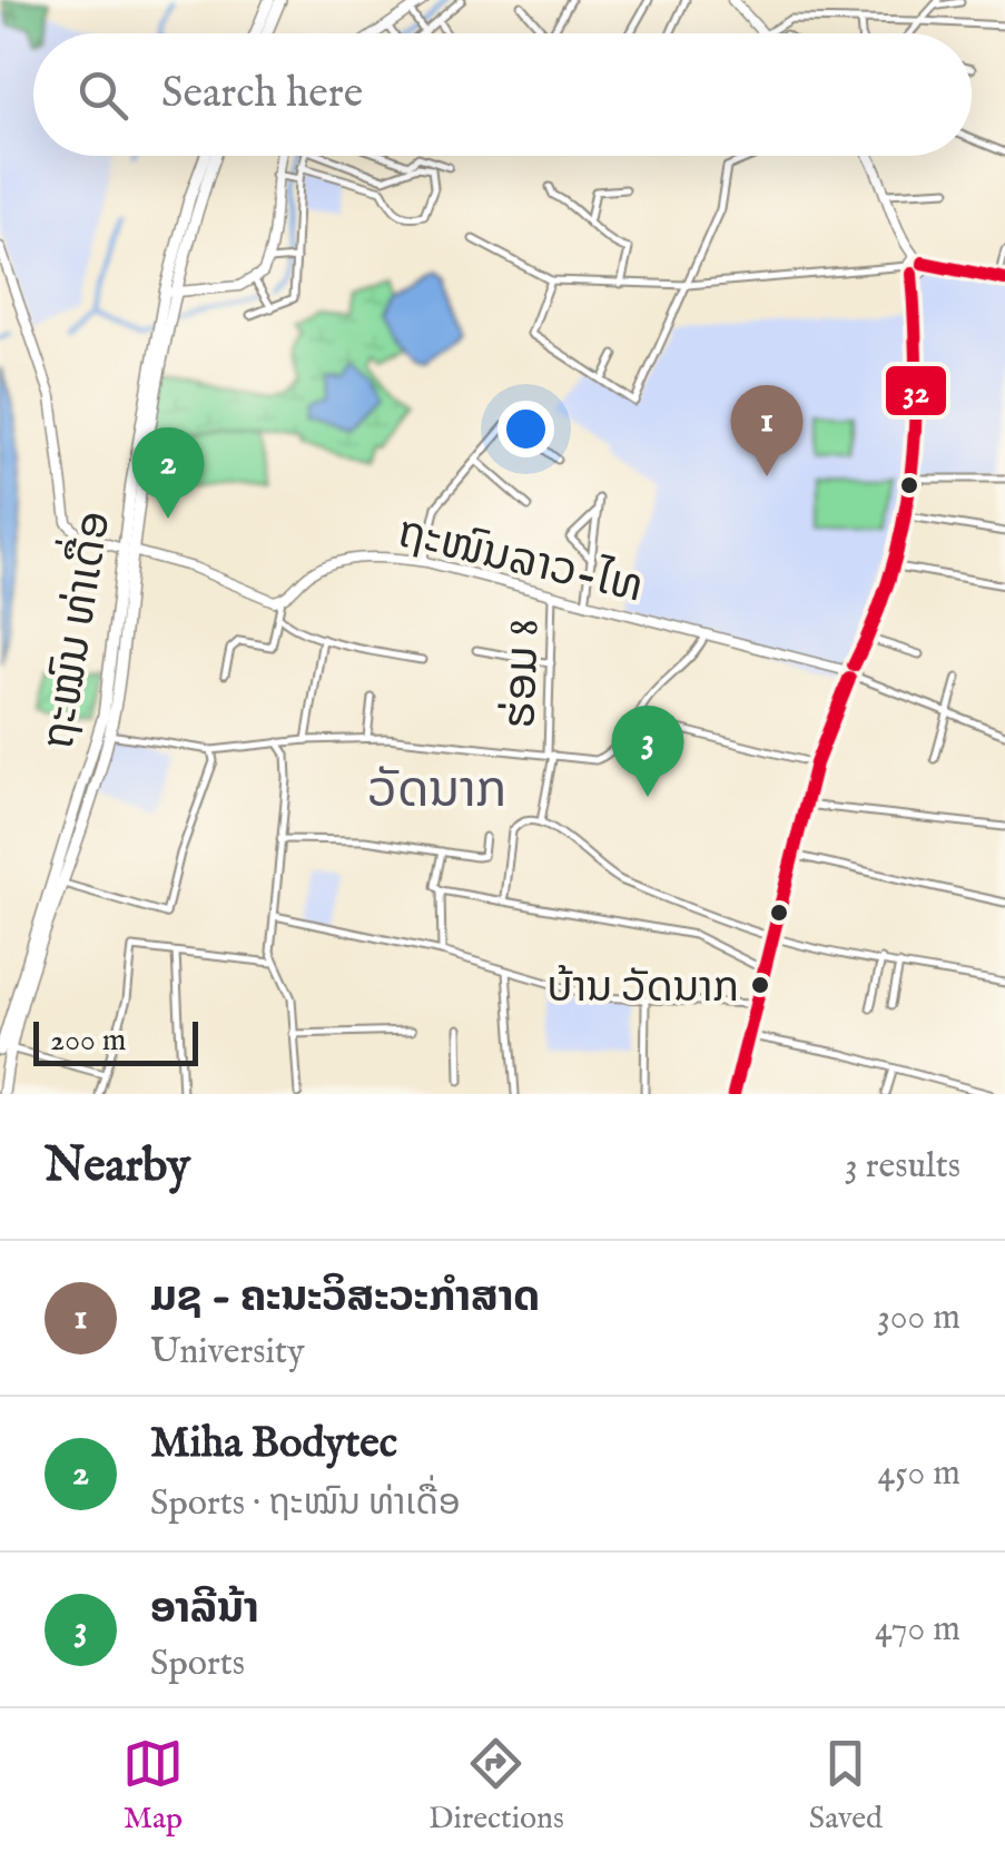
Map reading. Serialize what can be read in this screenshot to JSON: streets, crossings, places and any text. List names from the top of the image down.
{
  "streets": {
    "main road": ["ຖະໝົນ ທ່າເດື່ອ"],
    "street": ["ຖະໜົນລາວ-ໄທ", "ຮ່ອມ 8"]
  },
  "crossings": [
    ["ຖະໜົນລາວ-ໄທ", "ຮ່ອມ 8"]
  ],
  "districts": ["ວັດນາກ"],
  "places": ["ບ້ານ ວັດນາກ"],
  "lines": ["transit line 32"],
  "scale_bar": "200 m",
  "page": {
    "search": "Search here",
    "pins": ["1", "2", "3"],
    "scale": "200 m",
    "heading": ["Nearby", "3 results"],
    "list": [
      {
        "mark": "1",
        "name": "ມຊ - ຄະນະວິສະວະກຳສາດ",
        "note": "University",
        "value": "300 m"
      },
      {
        "mark": "2",
        "name": "Miha Bodytec",
        "note": "Sports · ຖະໝົນ ທ່າເດື່ອ",
        "value": "450 m"
      },
      {
        "mark": "3",
        "name": "ອາລີນ້າ",
        "note": "Sports",
        "value": "470 m"
      }
    ],
    "nav": ["Map", "Directions", "Saved"]
  }
}
